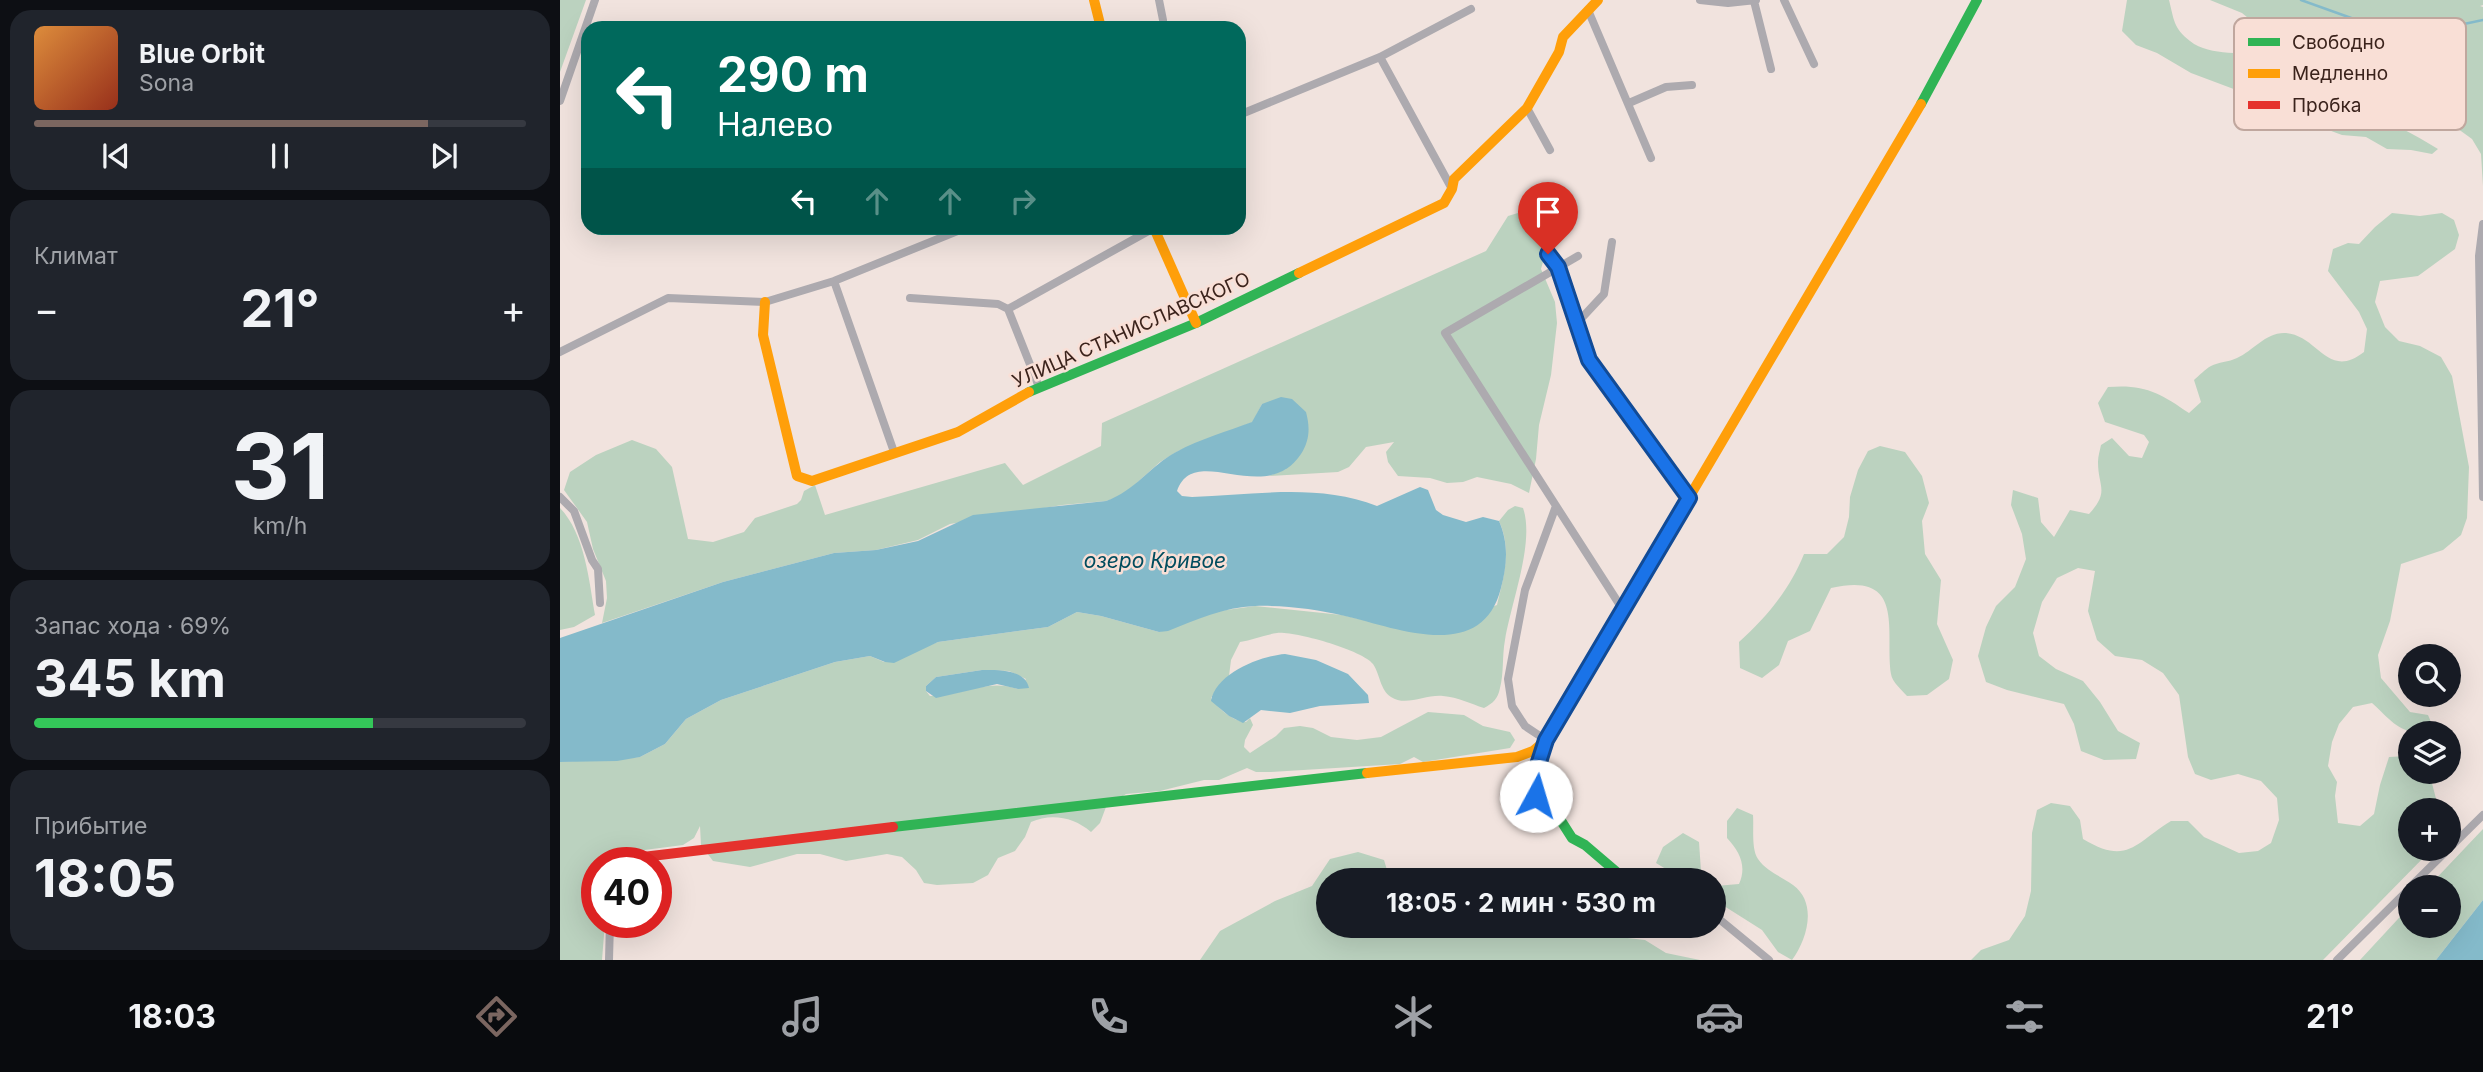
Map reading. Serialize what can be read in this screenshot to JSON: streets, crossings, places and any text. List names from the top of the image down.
{
  "streets": {
    "street": ["УЛИЦА СТАНИСЛАВСКОГО"]
  },
  "water": ["озеро Кривое"],
  "legend": ["Свободно", "Медленно", "Пробка"],
  "page": {
    "turn": ["290 m", "Налево"],
    "song": ["Blue Orbit", "Sona"],
    "tile": [
      "Климат",
      ["31", "km/h"],
      ["Запас хода · 69%", "345 km"],
      ["Прибытие", "18:05"]
    ],
    "heat": ["−", "21°", "+"],
    "map_buttons": ["+", "−"],
    "limit": "40",
    "trip": "18:05 · 2 мин · 530 m",
    "tabs": ["18:03", "21°"]
  }
}
